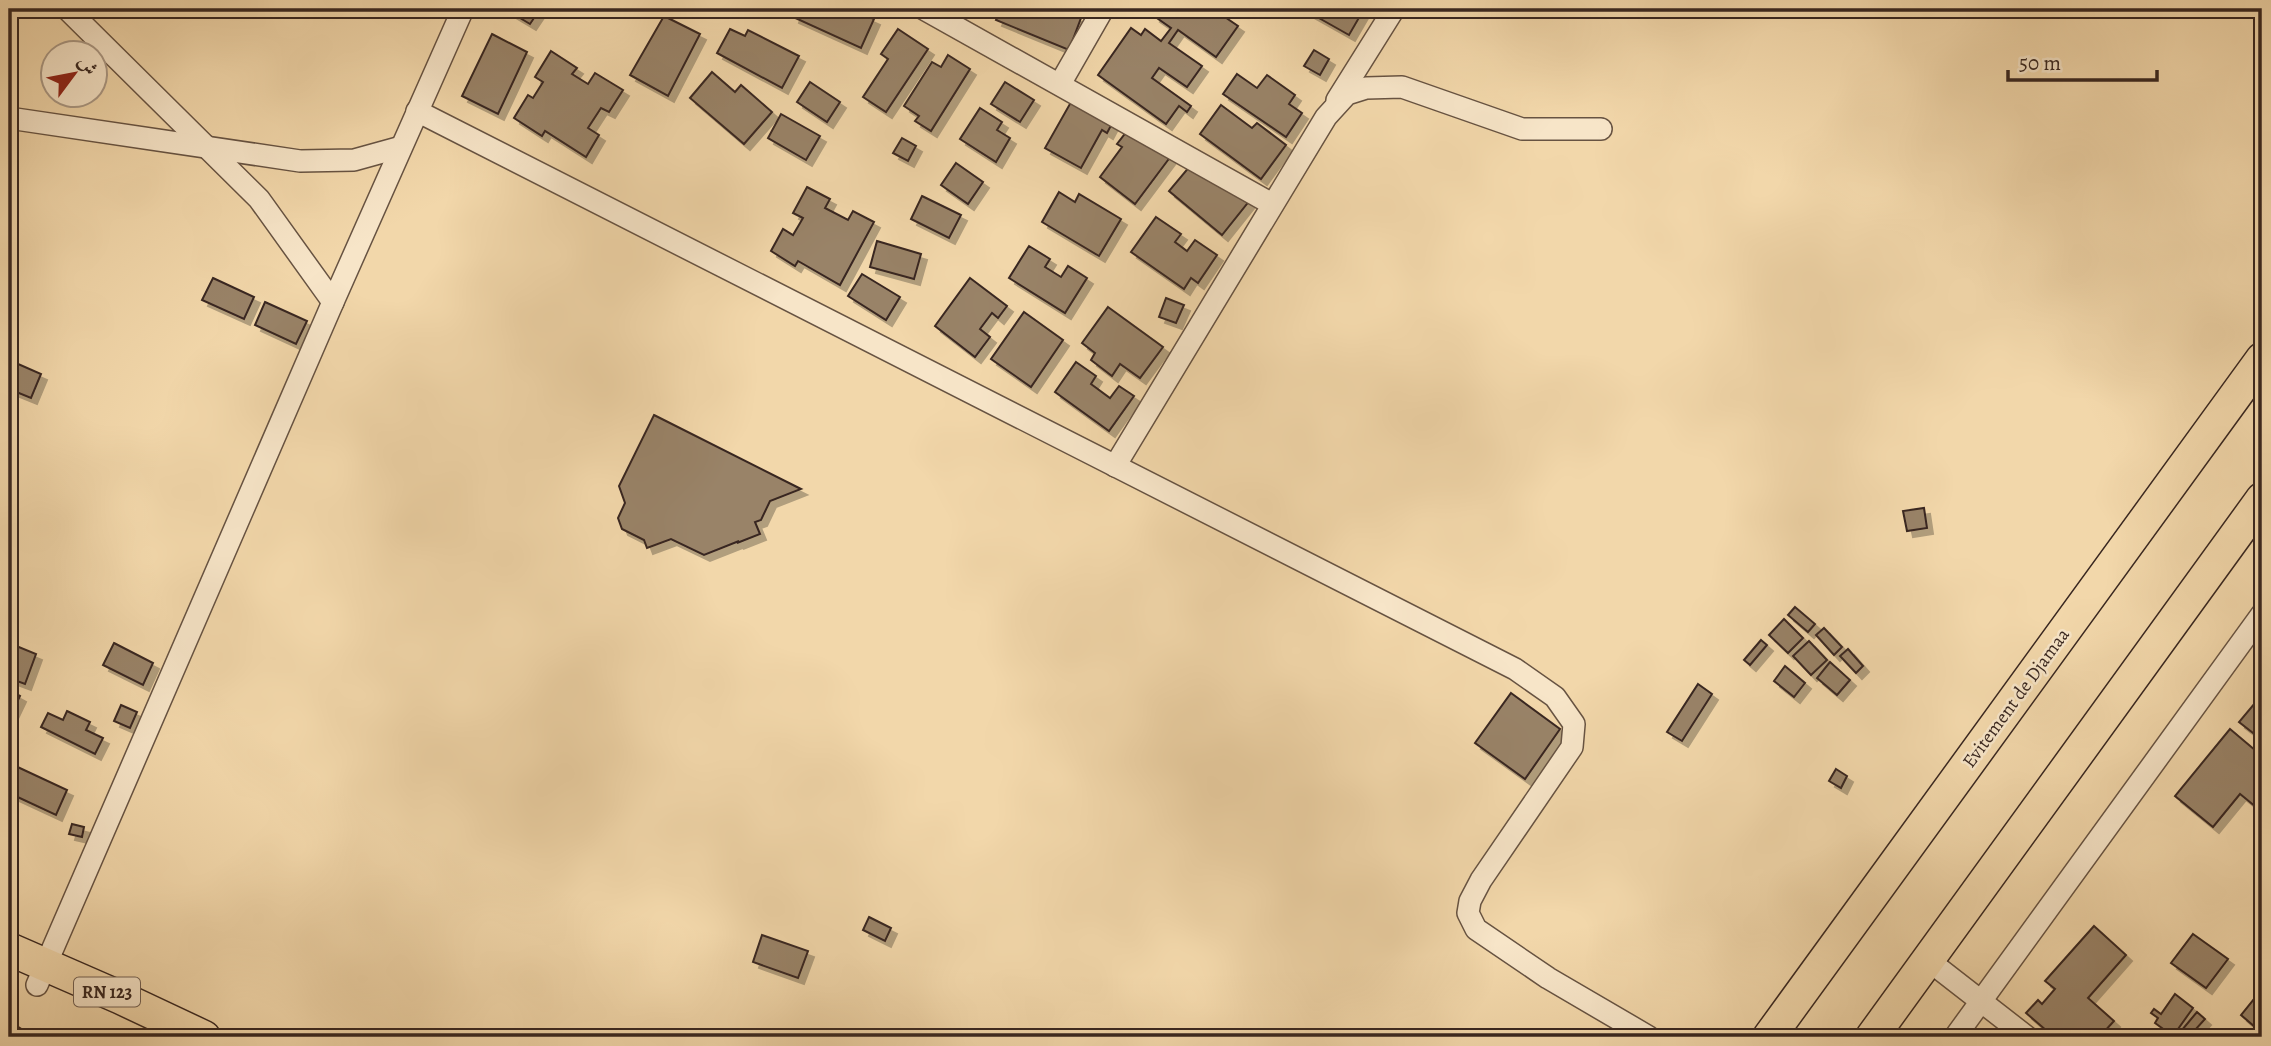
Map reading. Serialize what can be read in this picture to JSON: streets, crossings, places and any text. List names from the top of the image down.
{
  "streets": {
    "main road": ["Evitement de Djamaa", "RN 123"]
  },
  "scale_bar": "50 m",
  "north": "top right"
}
